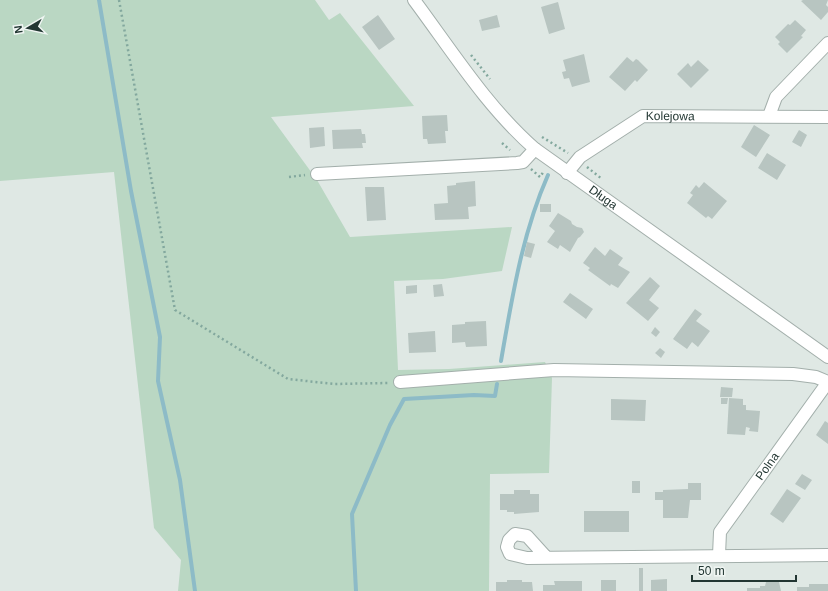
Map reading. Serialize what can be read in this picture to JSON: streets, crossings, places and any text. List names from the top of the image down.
{
  "streets": {
    "street": ["Kolejowa", "Długa", "Polna"]
  },
  "crossings": [
    ["Kolejowa", "Długa"]
  ],
  "scale_bar": "50 m",
  "north": "left"
}
